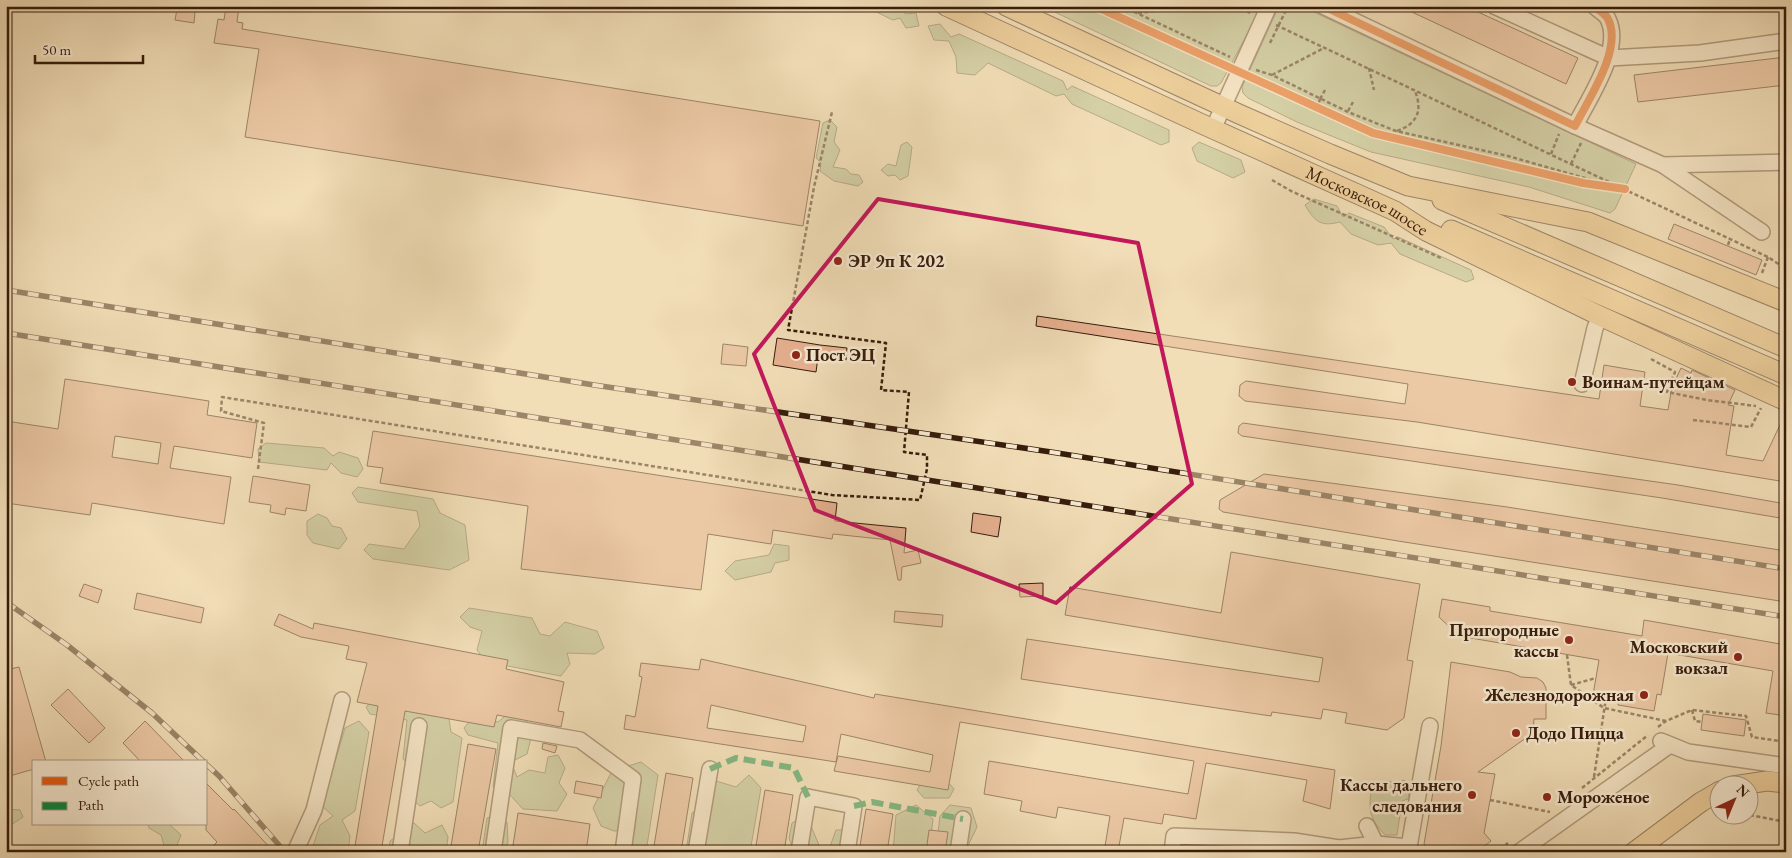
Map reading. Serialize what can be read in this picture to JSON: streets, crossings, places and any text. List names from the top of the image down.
{
  "streets": {
    "main road": ["Московское шоссе"]
  },
  "places": [
    "ЭР 9п К 202",
    "Пост ЭЦ",
    "Воинам-путейцам",
    "Пригородные кассы",
    "Московский вокзал",
    "Железнодорожная",
    "Додо Пицца",
    "Кассы дальнего следования",
    "Мороженое"
  ],
  "legend": ["Cycle path", "Path"],
  "scale_bar": "50 m",
  "north": "top right"
}
